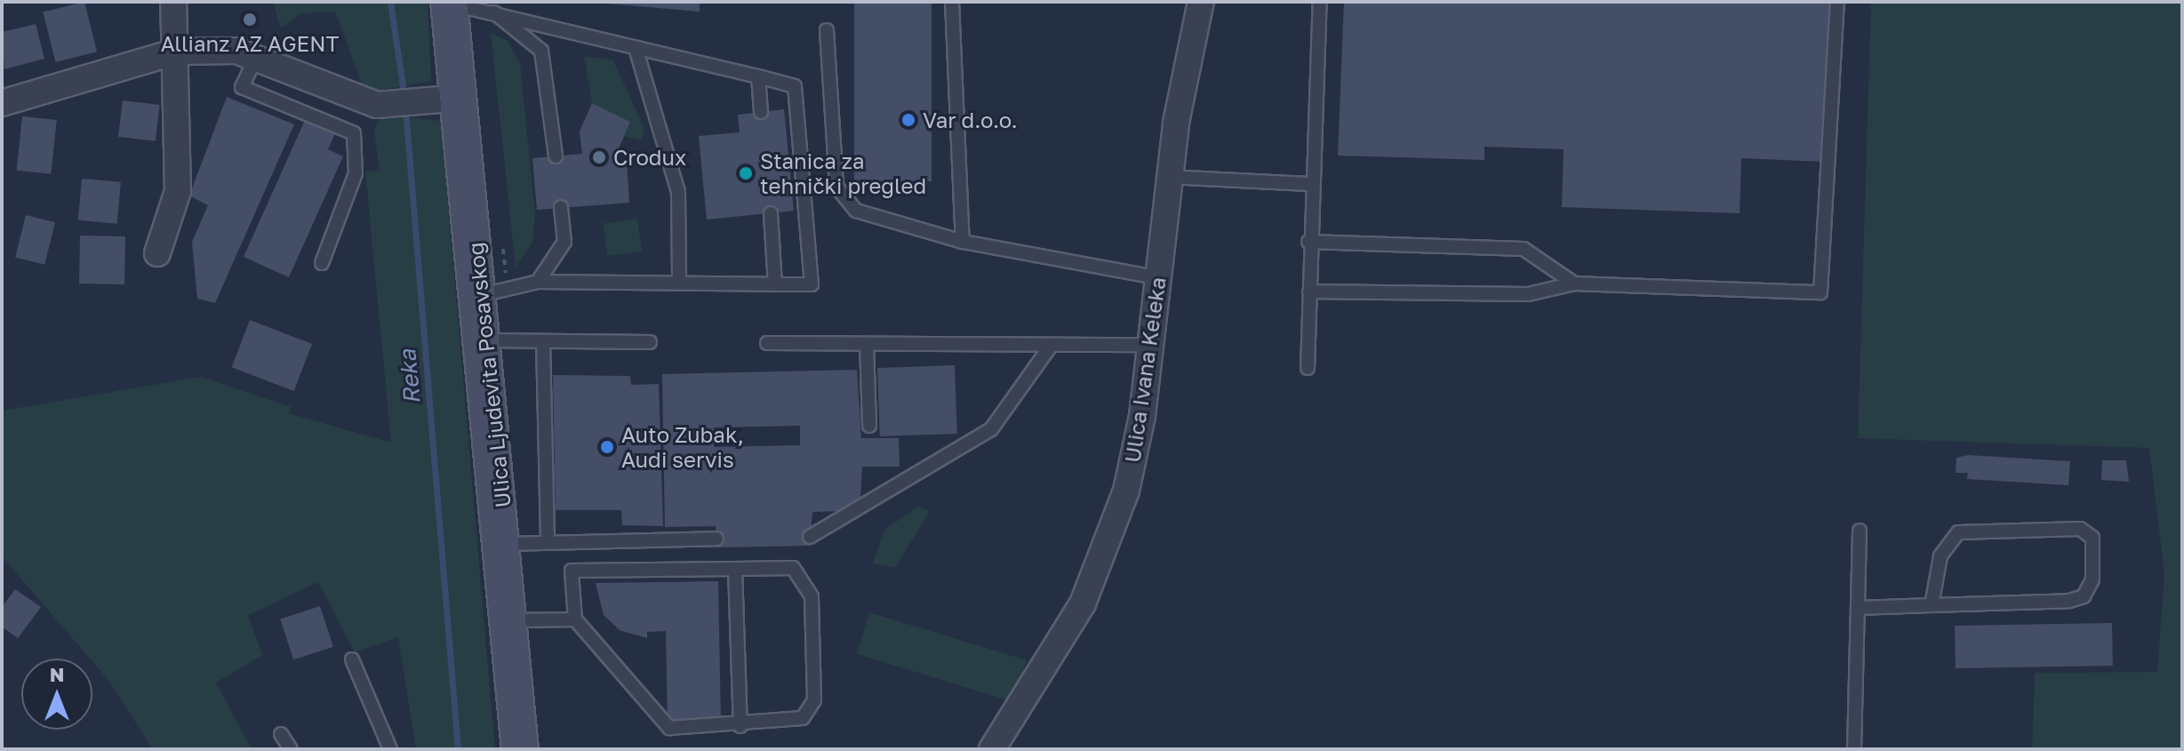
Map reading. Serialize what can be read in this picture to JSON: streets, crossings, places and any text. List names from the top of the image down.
{
  "streets": {
    "main road": ["Ulica Ljudevita Posavskog"],
    "street": ["Ulica Ivana Keleka"]
  },
  "water": ["Reka"],
  "places": [
    "Allianz AZ AGENT",
    "Var d.o.o.",
    "Crodux",
    "Stanica za tehnički pregled",
    "Auto Zubak, Audi servis"
  ],
  "north": "top"
}
